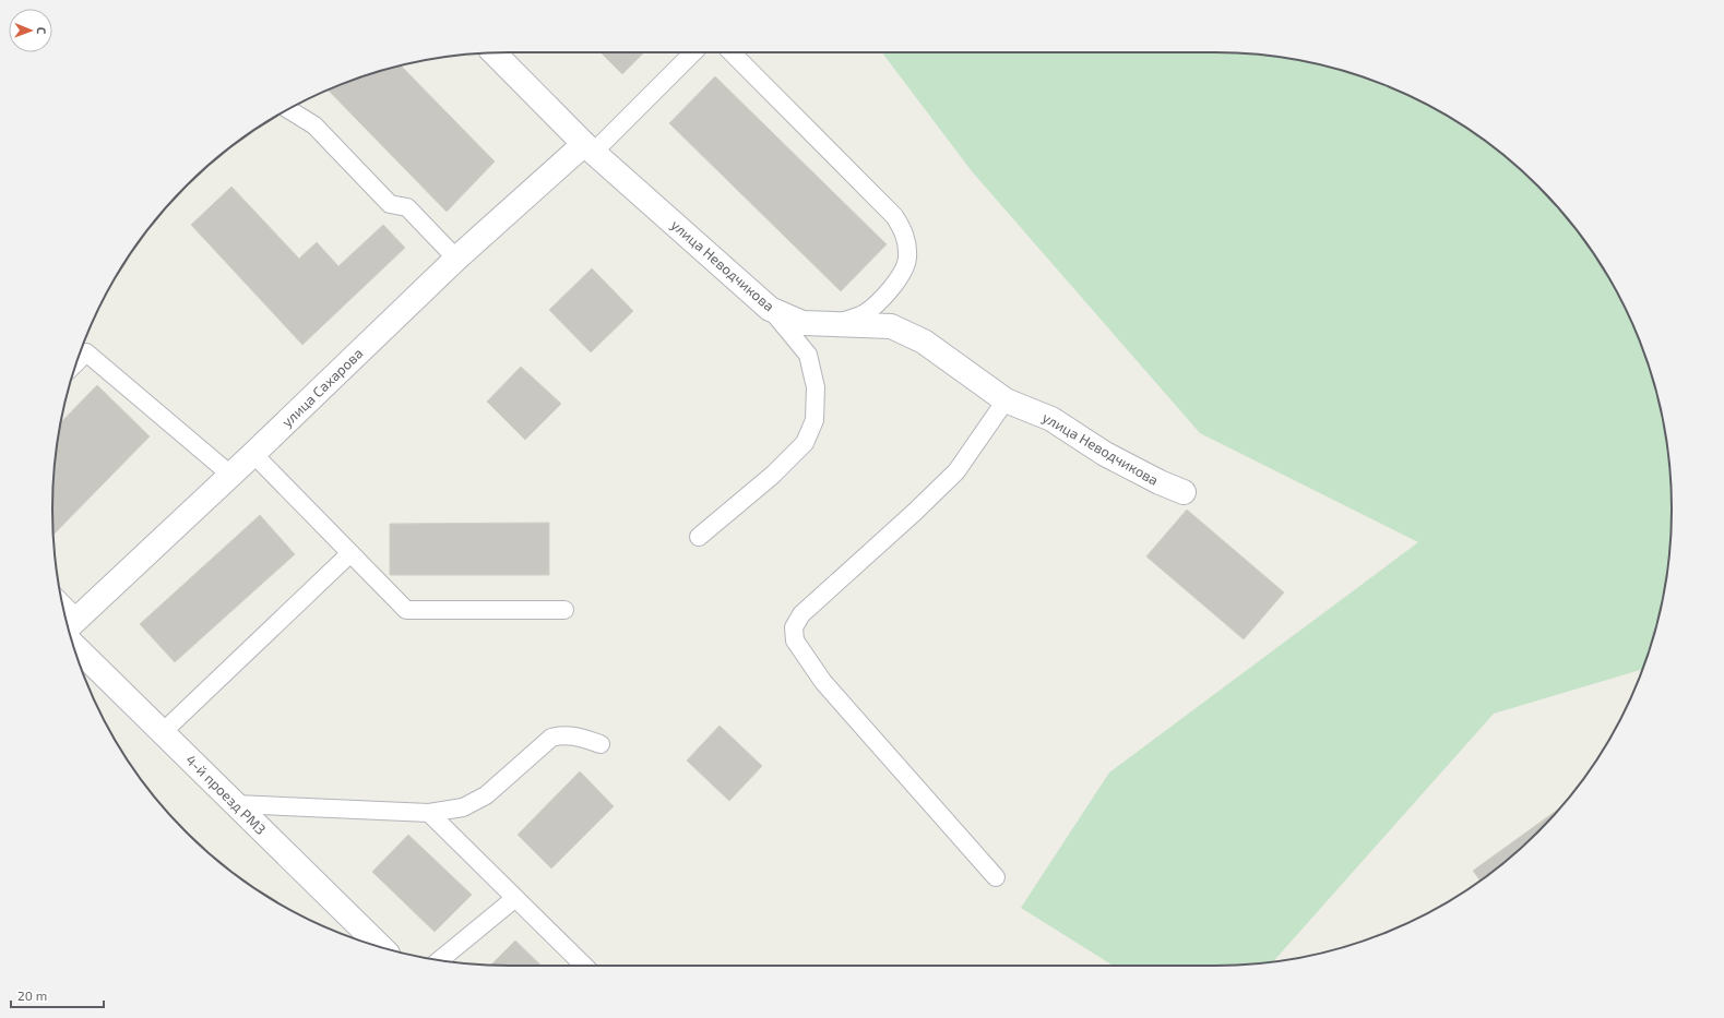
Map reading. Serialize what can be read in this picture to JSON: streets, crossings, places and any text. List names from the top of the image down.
{
  "streets": {
    "street": ["улица Неводчикова", "улица Сахарова", "4-й проезд РМЗ"]
  },
  "crossings": [
    ["улица Неводчикова", "улица Сахарова"],
    ["улица Сахарова", "4-й проезд РМЗ"]
  ],
  "scale_bar": "20 m",
  "north": "right"
}
